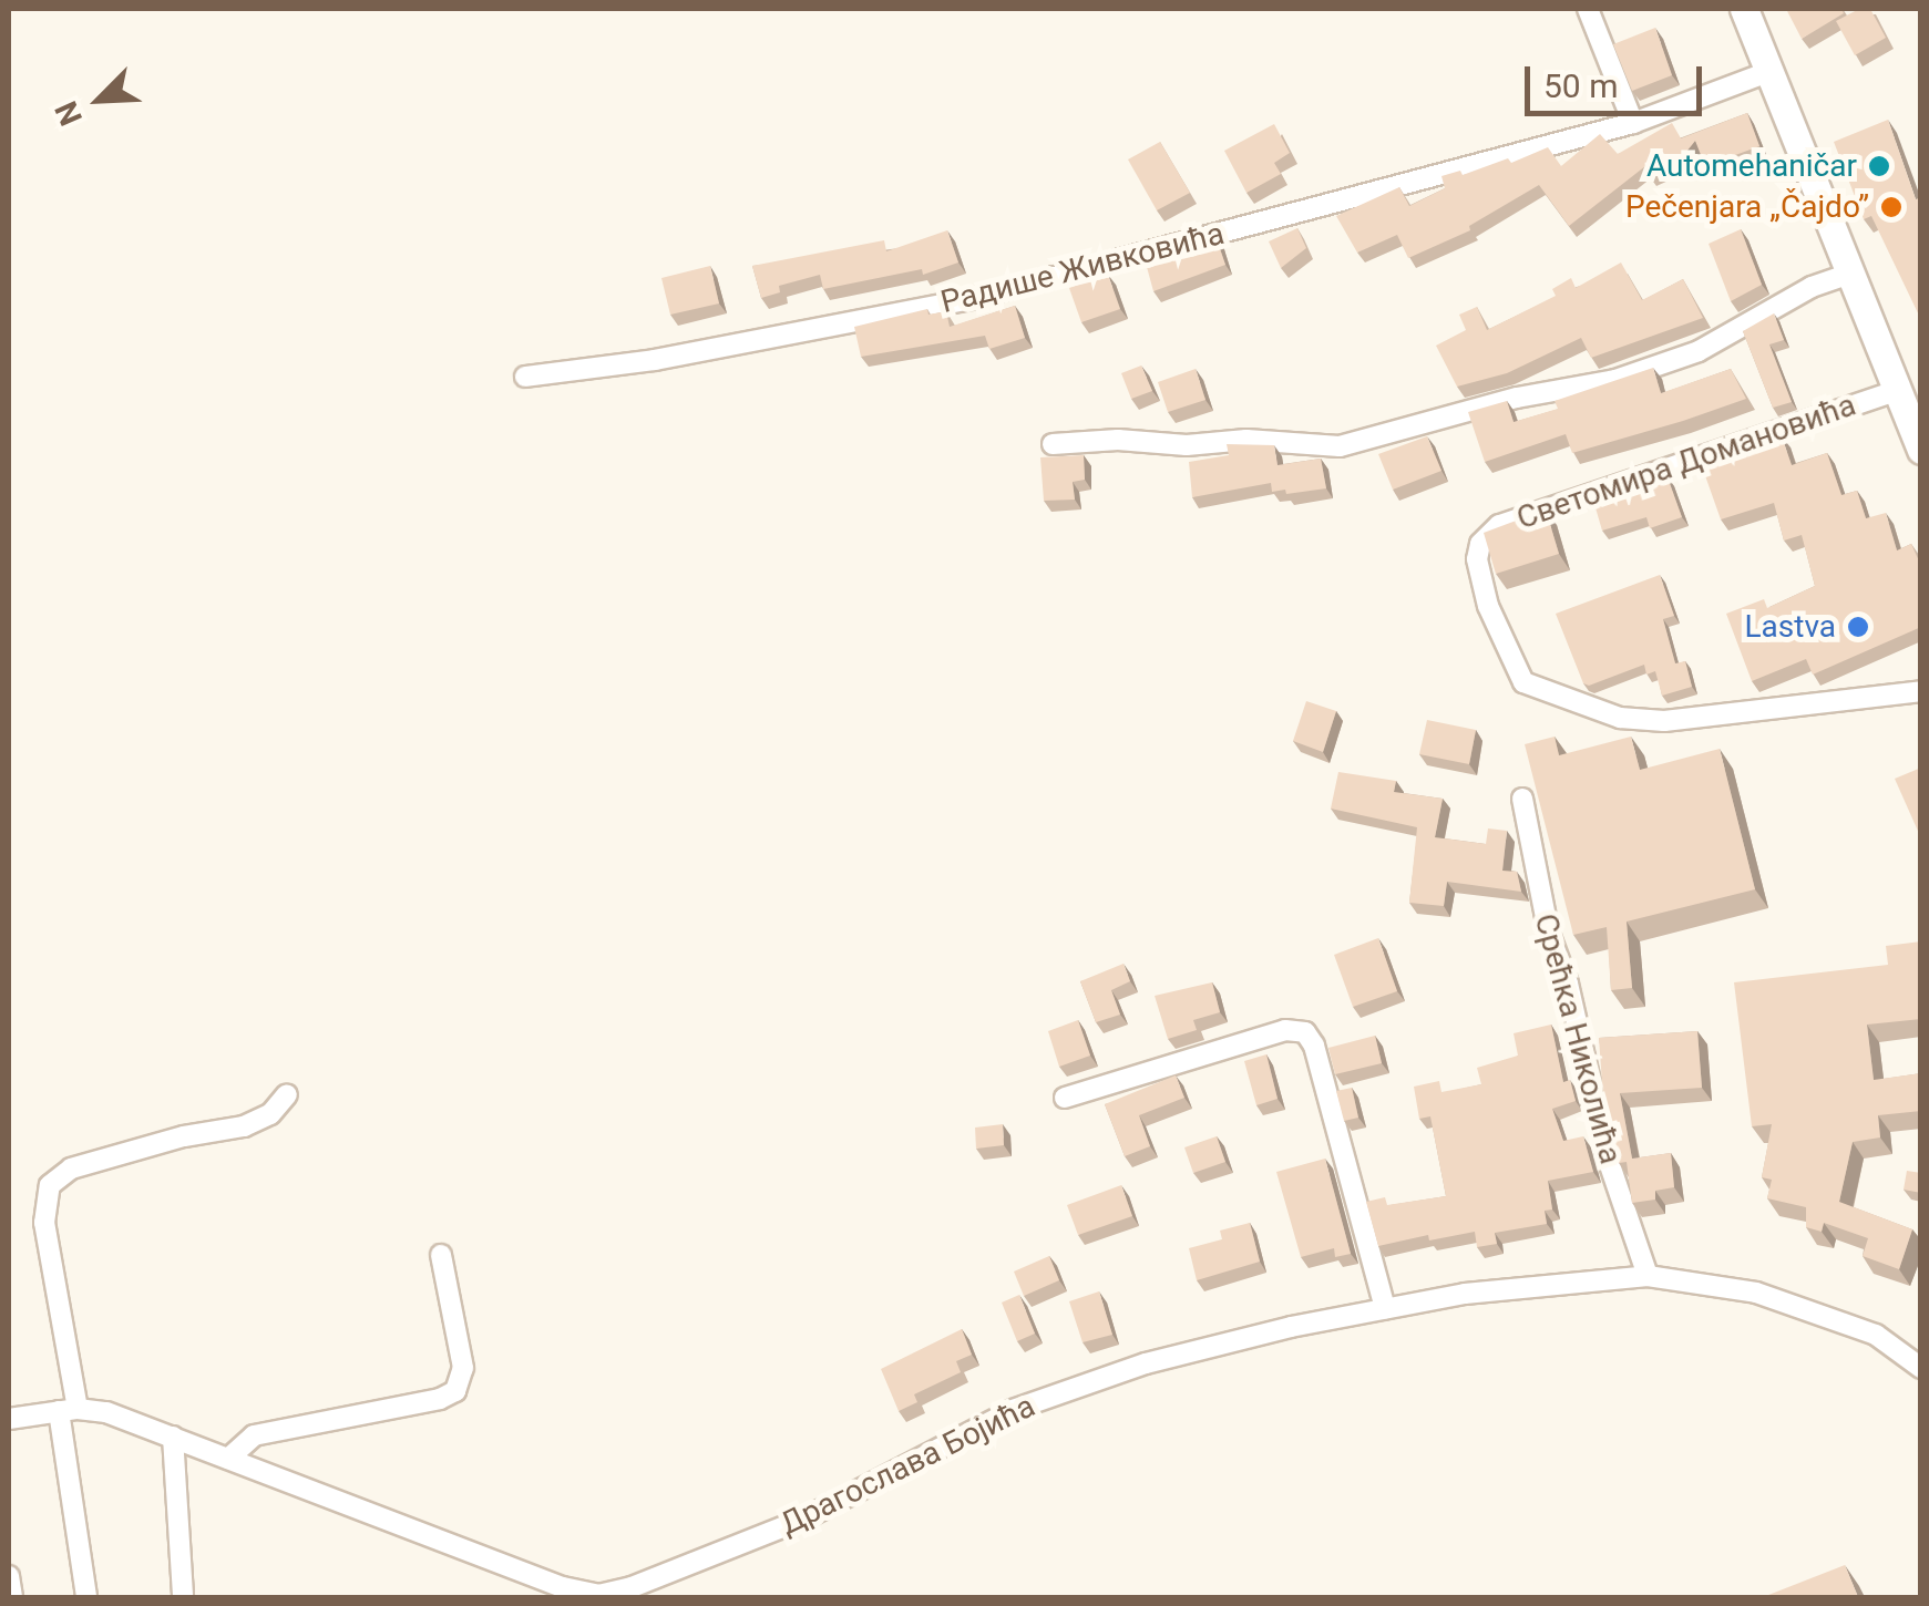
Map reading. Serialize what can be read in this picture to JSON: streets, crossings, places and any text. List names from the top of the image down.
{
  "streets": {
    "street": [
      "Радише Живковића",
      "Светомира Домановића",
      "Срећка Николића",
      "Драгослава Бојића"
    ]
  },
  "crossings": [
    ["Срећка Николића", "Драгослава Бојића"]
  ],
  "places": ["Automehaničar", "Pečenjara „Čajdo”", "Lastva"],
  "scale_bar": "50 m",
  "north": "bottom left"
}
